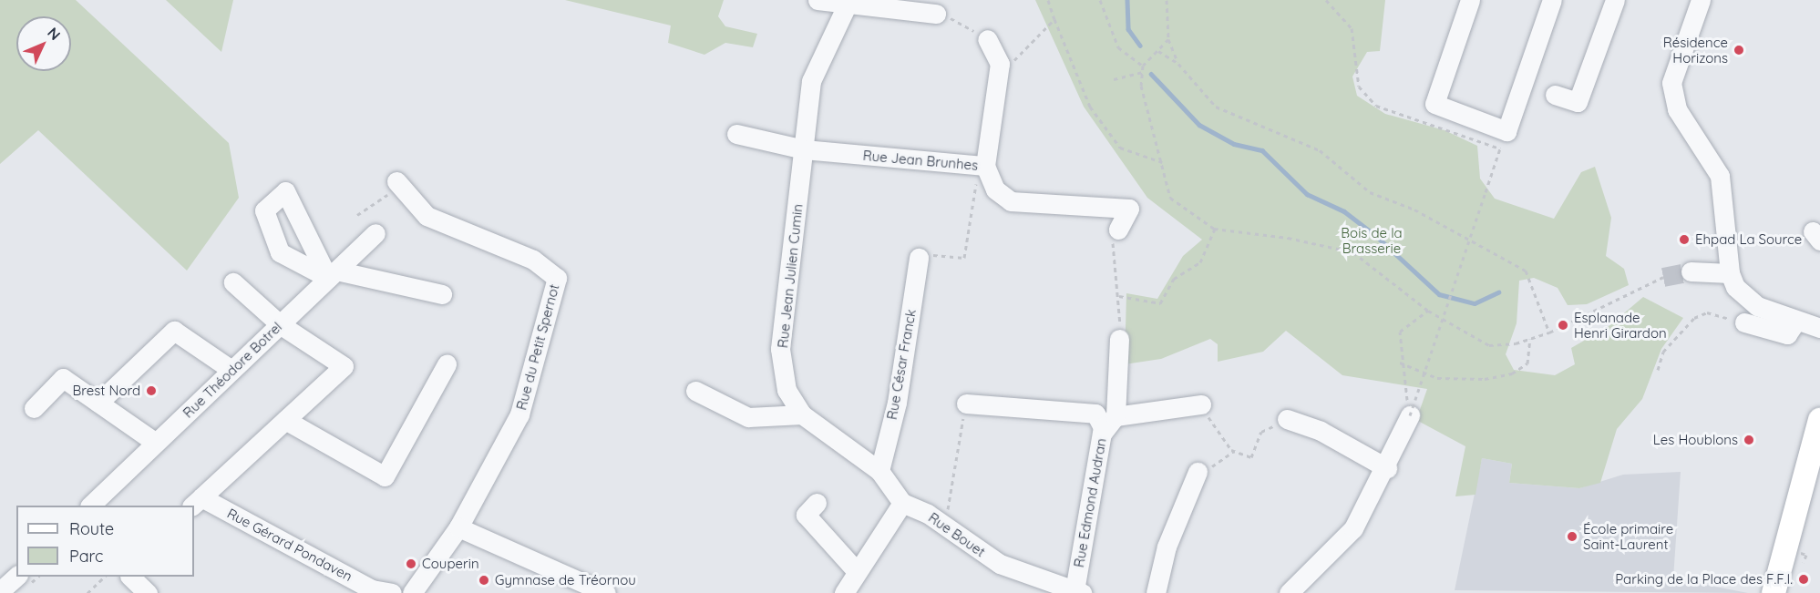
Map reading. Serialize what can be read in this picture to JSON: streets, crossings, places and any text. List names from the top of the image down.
{
  "streets": {
    "street": [
      "Rue Jean Brunhes",
      "Rue Jean Julien Cumin",
      "Rue du Petit Spernot",
      "Rue César Franck",
      "Rue Théodore Botrel",
      "Rue Edmond Audran",
      "Rue Bouet",
      "Rue Gérard Pondaven"
    ]
  },
  "crossings": [
    ["Rue Jean Brunhes", "Rue Jean Julien Cumin"],
    ["Rue Jean Julien Cumin", "Rue César Franck"],
    ["Rue Jean Julien Cumin", "Rue Bouet"],
    ["Rue Edmond Audran", "Rue Bouet"]
  ],
  "parks": ["Bois de la Brasserie"],
  "places": [
    "Résidence Horizons",
    "Ehpad La Source",
    "Esplanade Henri Girardon",
    "Brest Nord",
    "Les Houblons",
    "École primaire Saint-Laurent",
    "Couperin",
    "Parking de la Place des F.F.I.",
    "Gymnase de Tréornou"
  ],
  "legend": ["Route", "Parc"],
  "north": "top right"
}
